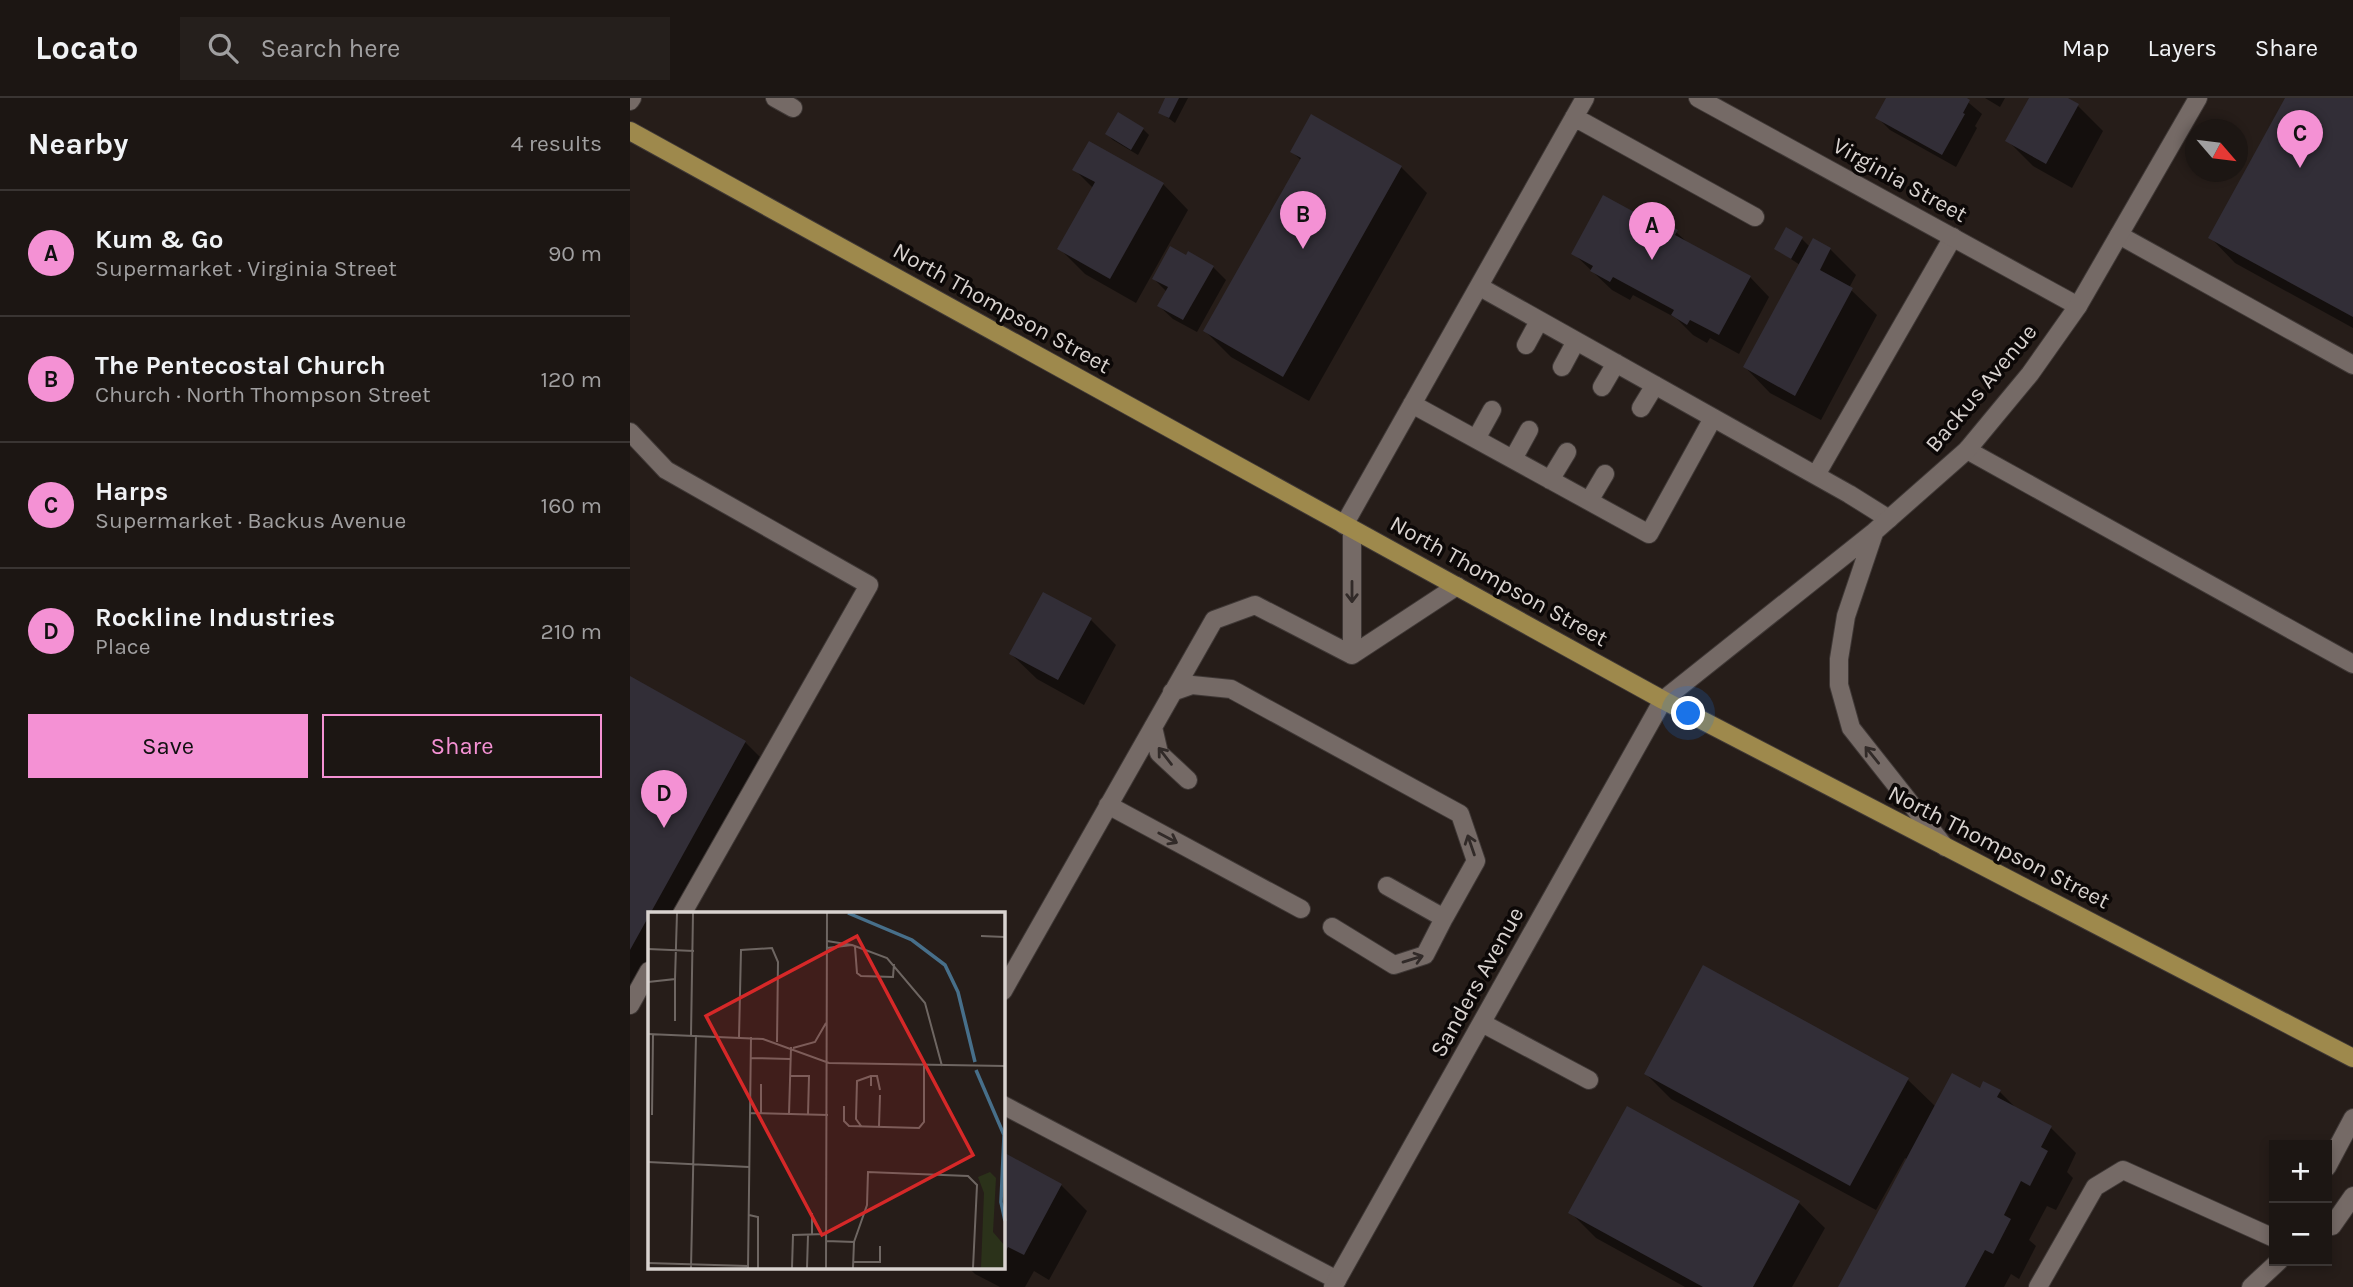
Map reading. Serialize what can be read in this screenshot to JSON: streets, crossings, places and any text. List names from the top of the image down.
{
  "streets": {
    "main road": ["North Thompson Street"],
    "street": ["Virginia Street", "Backus Avenue", "Sanders Avenue"]
  },
  "crossings": [
    ["Virginia Street", "Backus Avenue"],
    ["North Thompson Street", "Backus Avenue"],
    ["North Thompson Street", "Sanders Avenue"],
    ["Backus Avenue", "Sanders Avenue"]
  ],
  "north": "bottom right",
  "page": {
    "header": "Locato",
    "search": "Search here",
    "nav": ["Map", "Layers", "Share"],
    "heading": ["Nearby", "4 results"],
    "pins": [
      "C",
      "B",
      "A",
      "D"
    ],
    "list": [
      {
        "mark": "A",
        "name": "Kum & Go",
        "note": "Supermarket · Virginia Street",
        "value": "90 m"
      },
      {
        "mark": "B",
        "name": "The Pentecostal Church",
        "note": "Church · North Thompson Street",
        "value": "120 m"
      },
      {
        "mark": "C",
        "name": "Harps",
        "note": "Supermarket · Backus Avenue",
        "value": "160 m"
      },
      {
        "mark": "D",
        "name": "Rockline Industries",
        "note": "Place",
        "value": "210 m"
      }
    ],
    "buttons": ["Save", "Share"],
    "map_buttons": ["+", "−"]
  }
}
